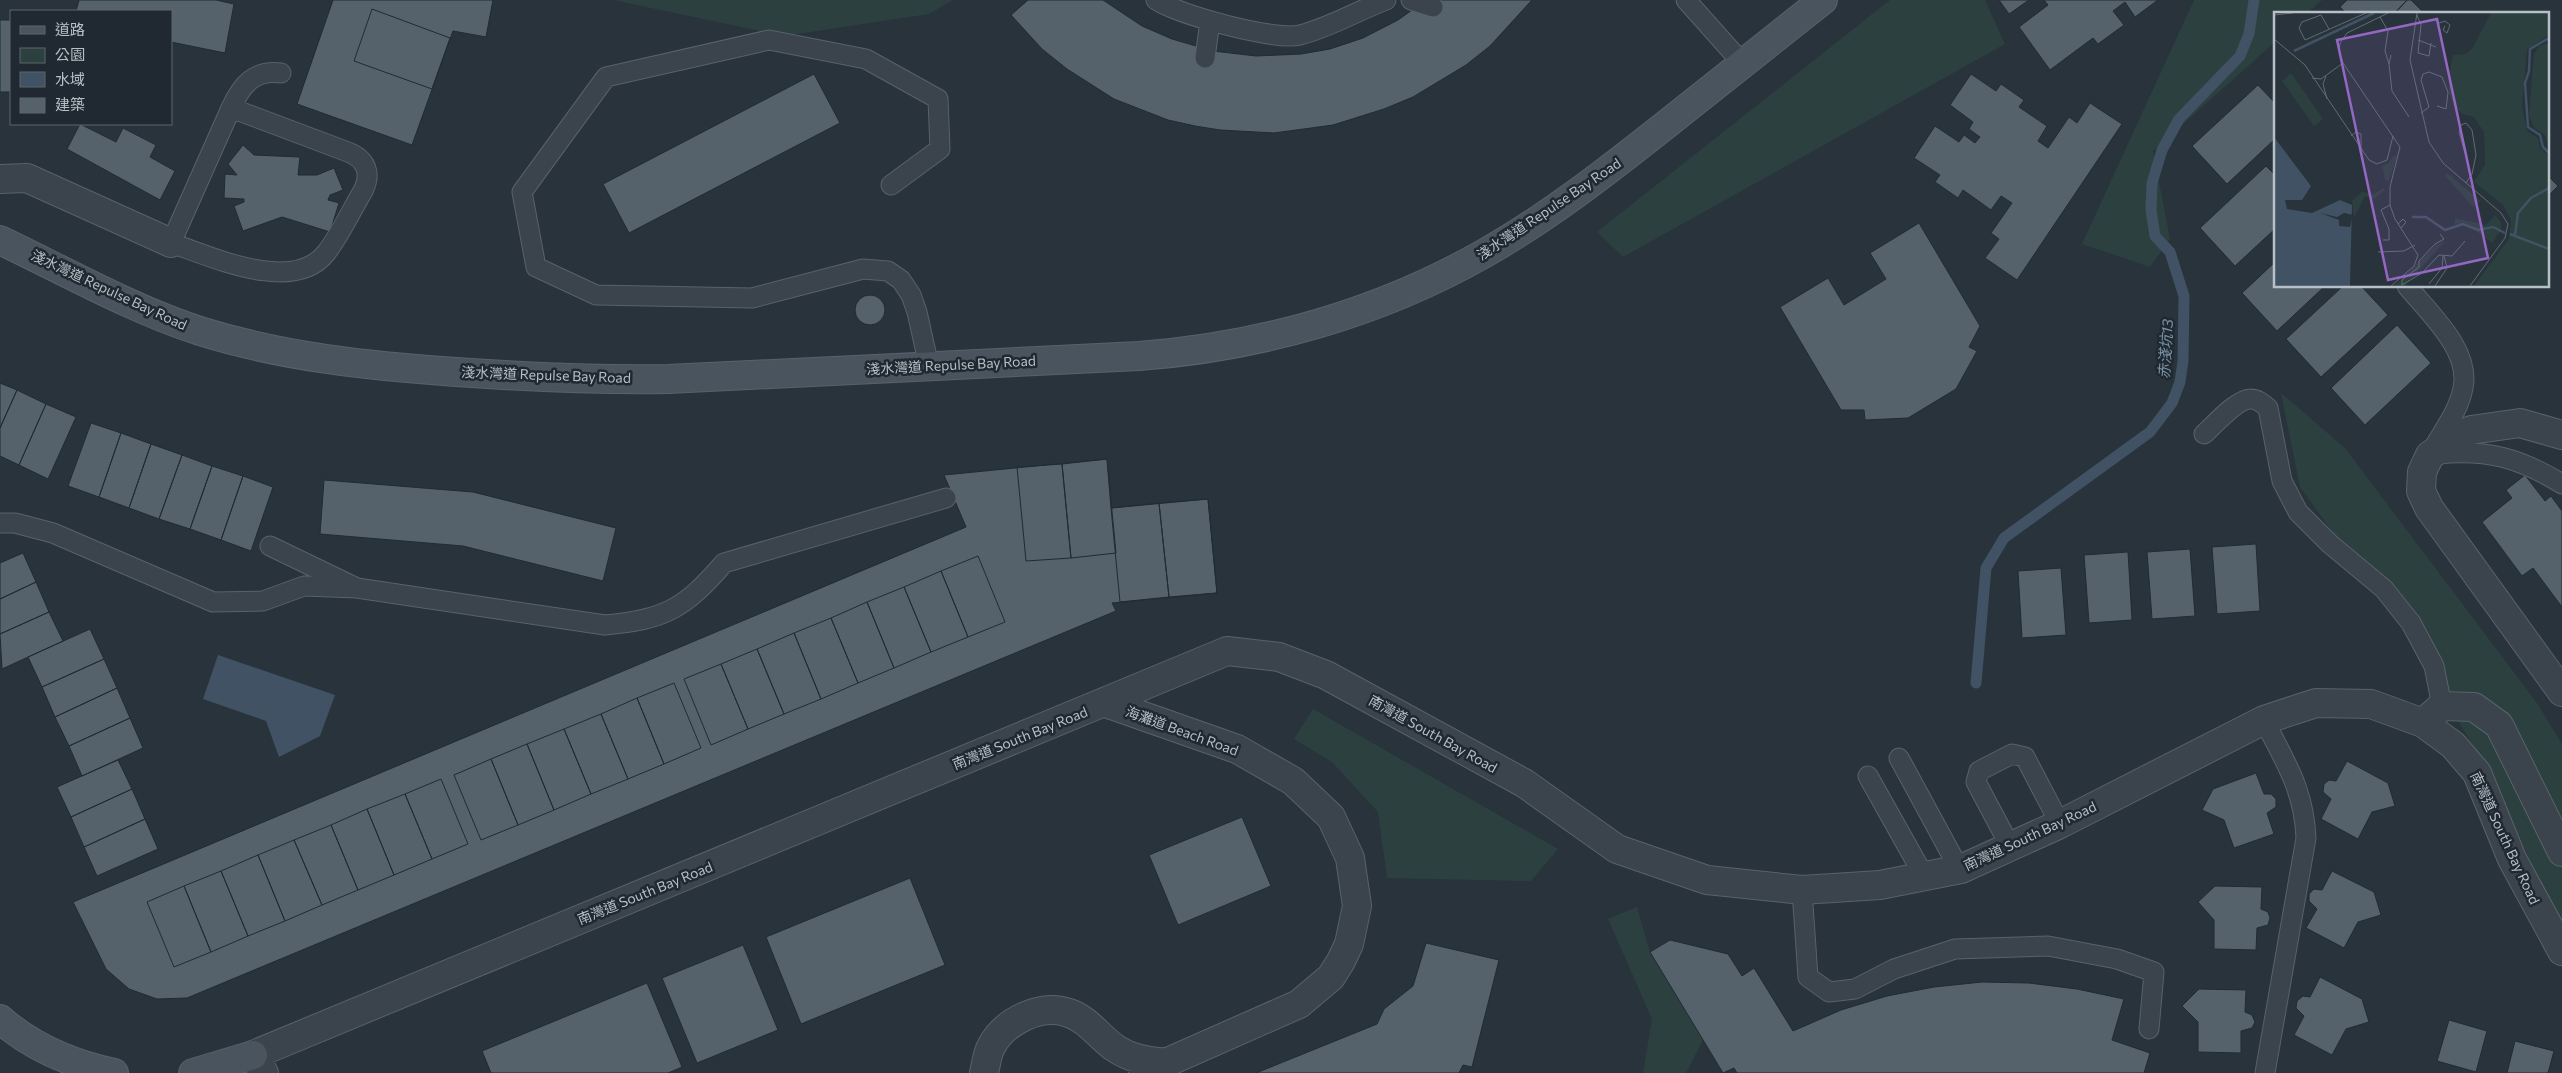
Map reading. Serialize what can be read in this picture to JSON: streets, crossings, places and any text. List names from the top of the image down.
{
  "streets": {
    "main road": ["淺水灣道 Repulse Bay Road", "南灣道 South Bay Road"],
    "street": ["海灘道 Beach Road"]
  },
  "crossings": [
    ["海灘道 Beach Road", "南灣道 South Bay Road"]
  ],
  "water": ["赤淺坑13"],
  "legend": [
    "道路",
    "公園",
    "水域",
    "建築"
  ]
}
